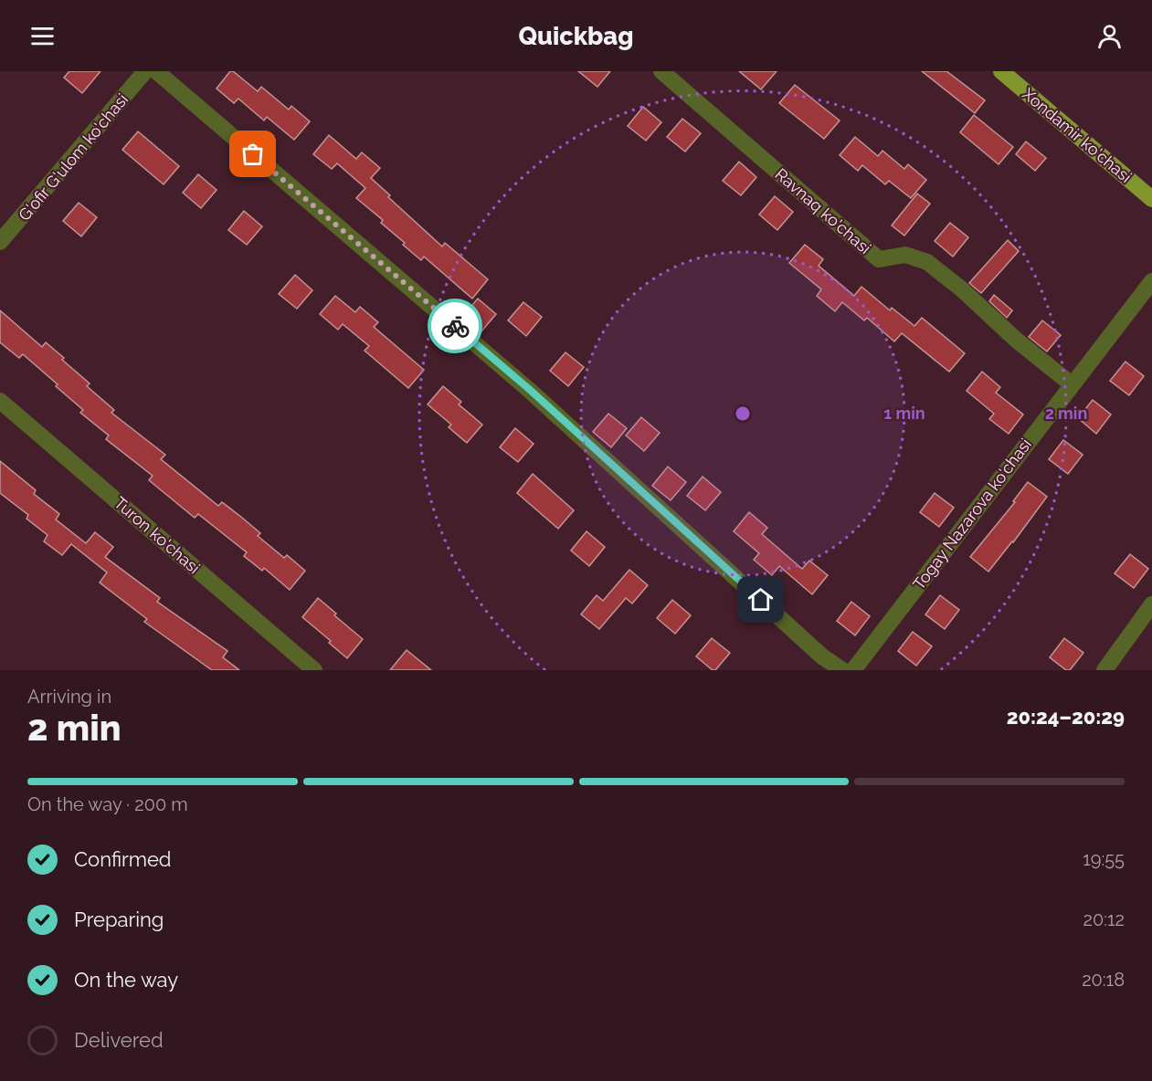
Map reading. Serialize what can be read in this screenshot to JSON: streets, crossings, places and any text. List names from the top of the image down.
{
  "streets": {
    "main road": ["Xondamir ko'chasi"],
    "street": [
      "G'ofir G'ulom ko'chasi",
      "Ravnaq ko'chasi",
      "Togay Nazarova ko'chasi",
      "Turon ko'chasi"
    ]
  },
  "crossings": [
    ["Ravnaq ko'chasi", "Togay Nazarova ko'chasi"]
  ],
  "page": {
    "header": "Quickbag",
    "heading": ["2 min", "Arriving in", "20:24–20:29"],
    "bar": "On the way · 200 m",
    "list": [
      ["Confirmed", "19:55"],
      ["Preparing", "20:12"],
      ["On the way", "20:18"],
      "Delivered"
    ]
  },
  "rings": ["1 min", "2 min"]
}
